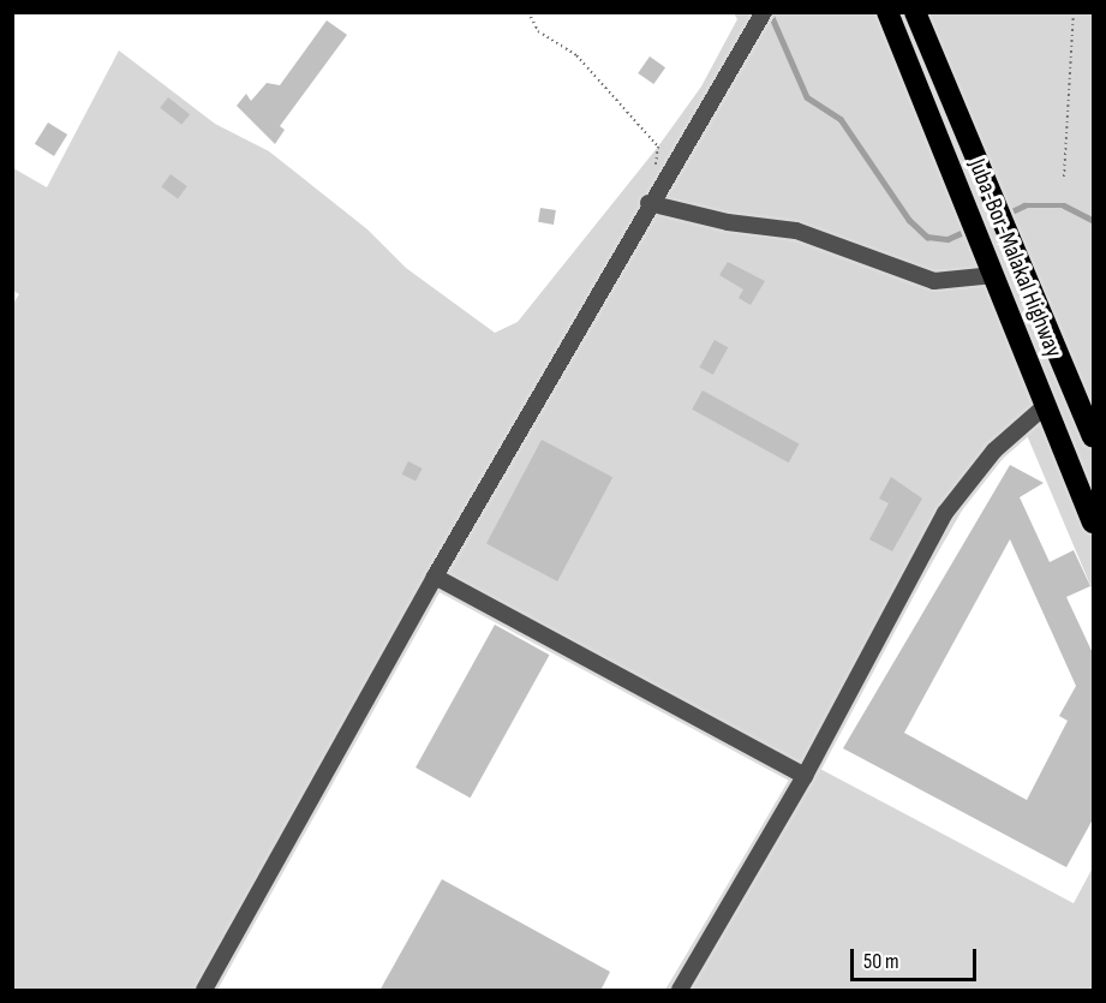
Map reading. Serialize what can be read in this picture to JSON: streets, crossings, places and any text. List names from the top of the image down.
{
  "streets": {
    "highway": ["Juba-Bor-Malakal Highway"]
  },
  "scale_bar": "50 m"
}
